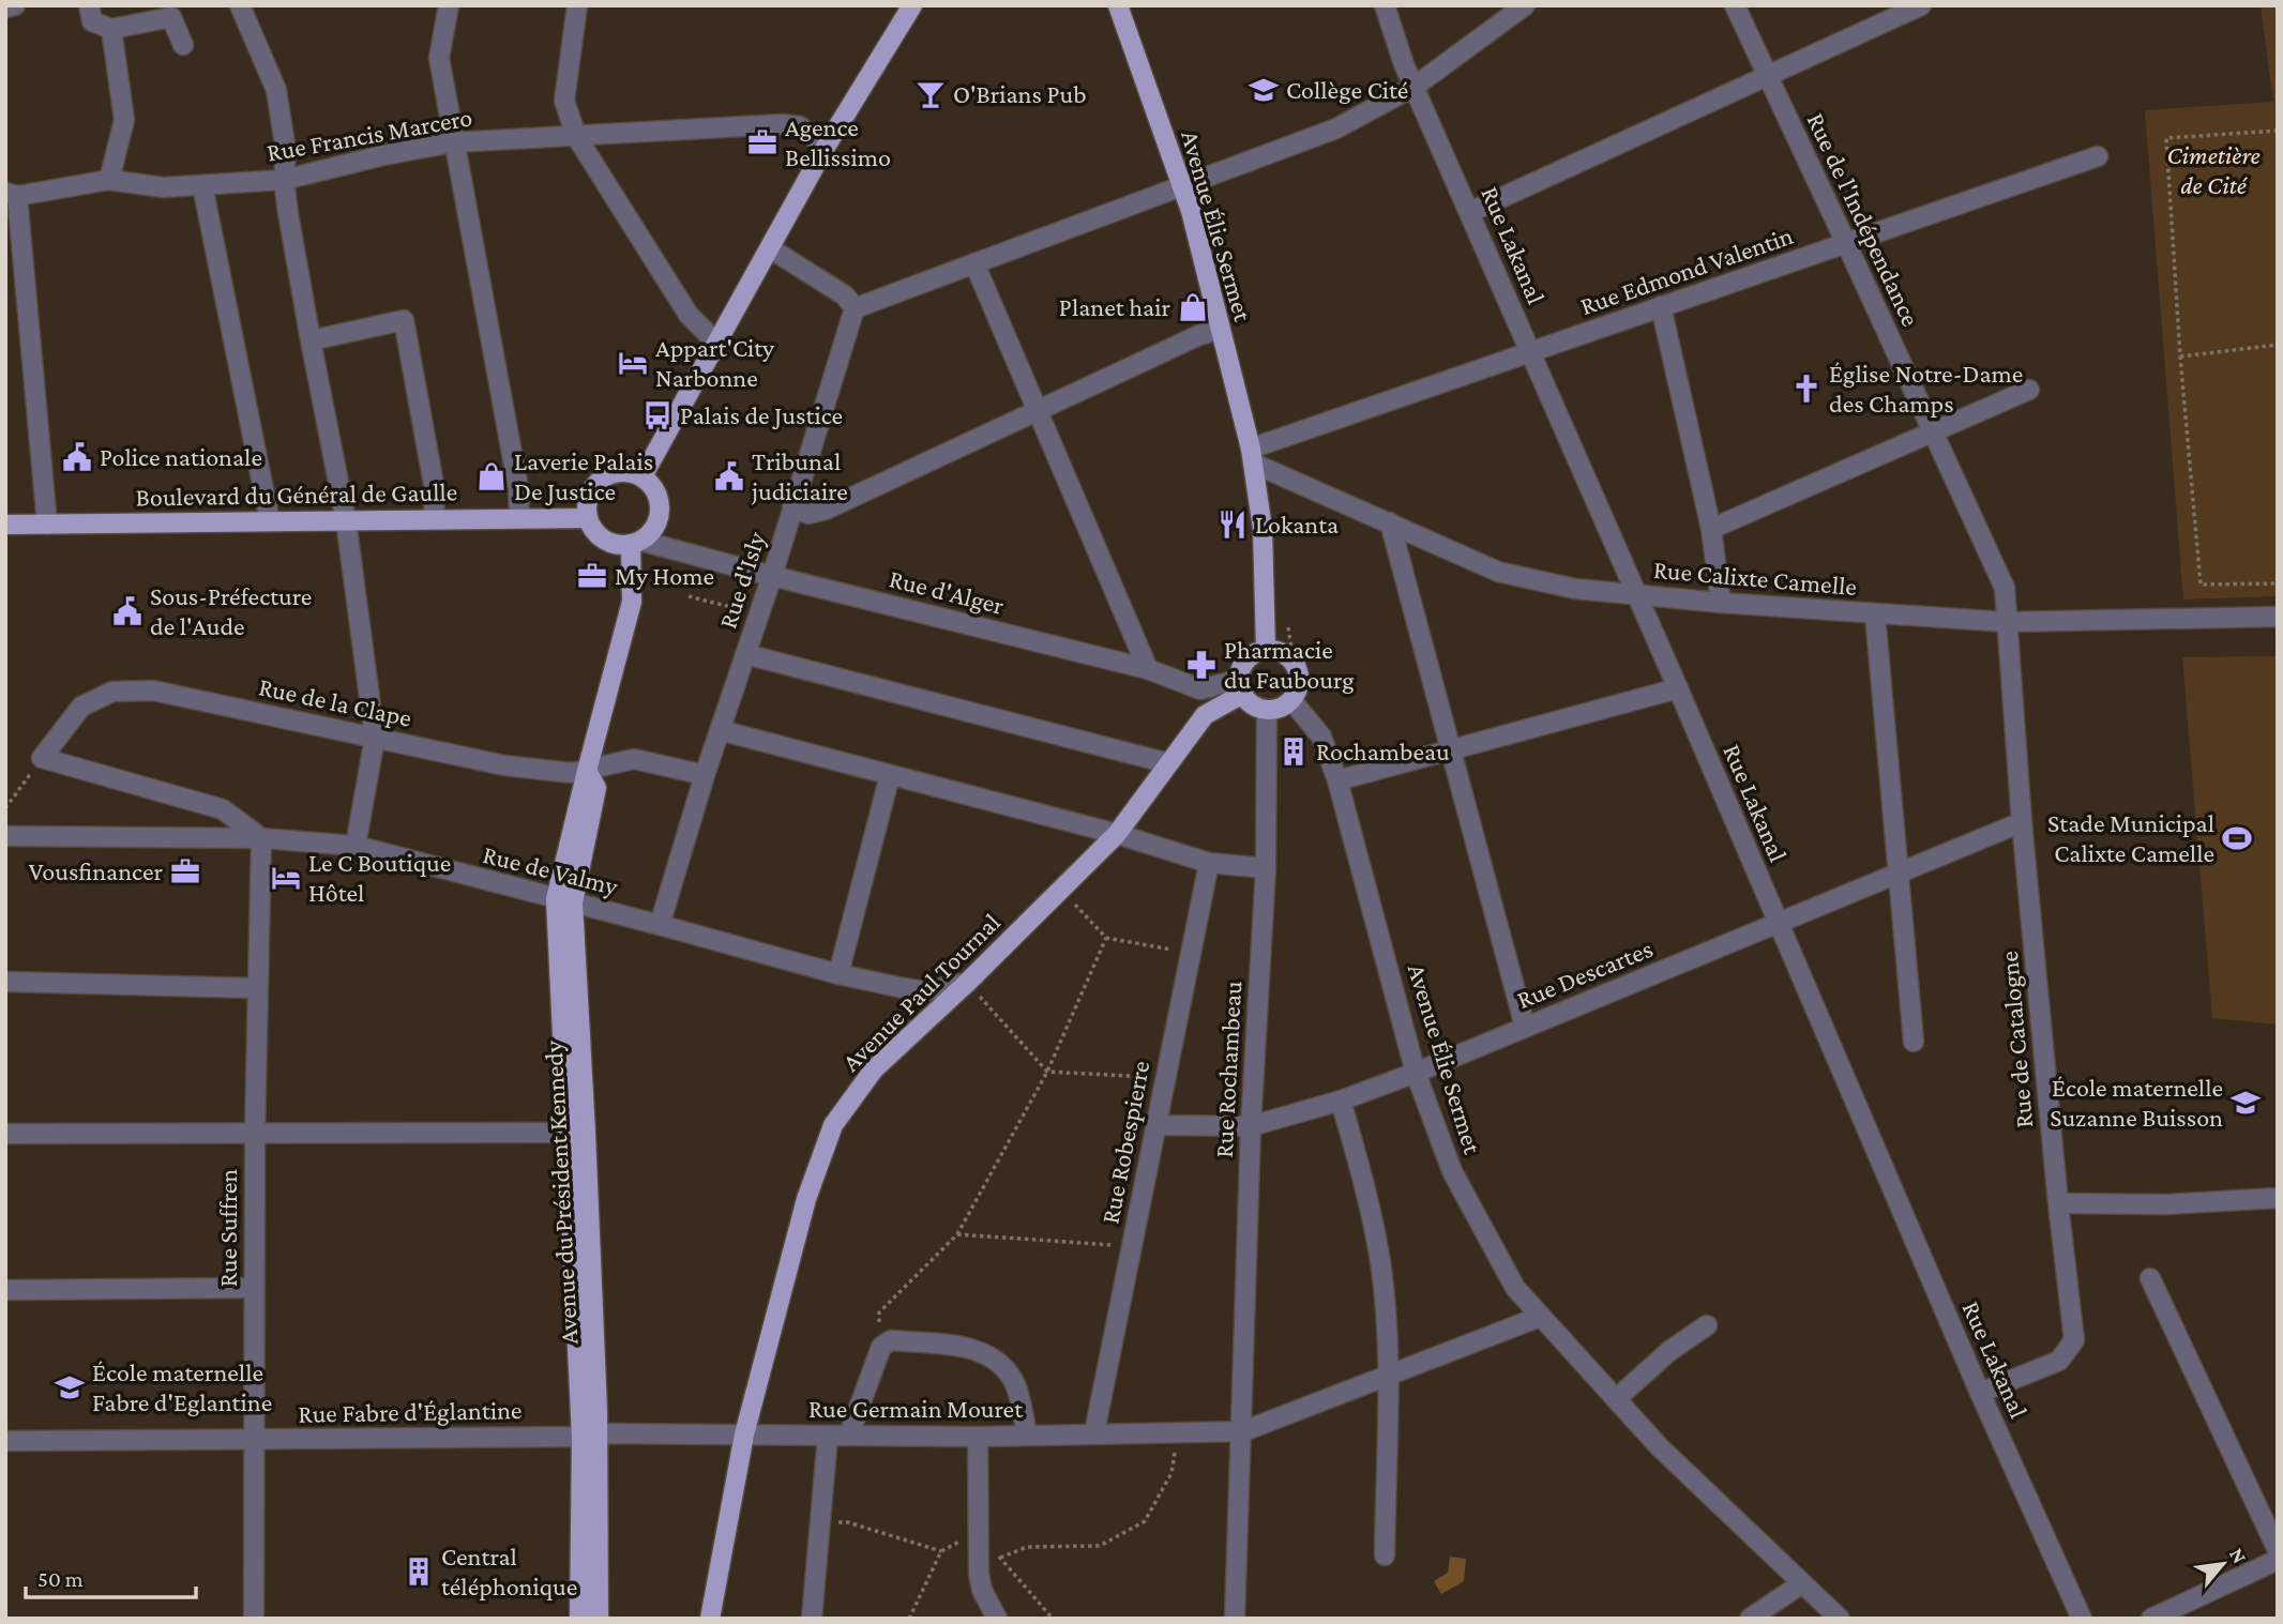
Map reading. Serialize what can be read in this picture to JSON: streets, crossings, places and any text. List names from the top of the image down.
{
  "streets": {
    "main road": [
      "Avenue Élie Sermet",
      "Boulevard du Général de Gaulle",
      "Avenue Paul Tournal",
      "Avenue du Président Kennedy"
    ],
    "street": [
      "Rue Francis Marcero",
      "Rue de l'Indépendance",
      "Rue Lakanal",
      "Rue Edmond Valentin",
      "Rue Calixte Camelle",
      "Rue d'Isly",
      "Rue d'Alger",
      "Rue de la Clape",
      "Rue de Valmy",
      "Rue Descartes",
      "Rue de Catalogne",
      "Rue Rochambeau",
      "Rue Robespierre",
      "Rue Suffren",
      "Rue Germain Mouret",
      "Rue Fabre d'Églantine"
    ]
  },
  "crossings": [
    ["Rue de l'Indépendance", "Rue Edmond Valentin"],
    ["Rue de l'Indépendance", "Rue Calixte Camelle"],
    ["Rue de l'Indépendance", "Rue de Catalogne"],
    ["Avenue Élie Sermet", "Rue Edmond Valentin"],
    ["Avenue Élie Sermet", "Rue Calixte Camelle"],
    ["Avenue Élie Sermet", "Rue d'Alger"],
    ["Avenue Élie Sermet", "Rue Descartes"],
    ["Avenue Élie Sermet", "Avenue Paul Tournal"],
    ["Avenue Élie Sermet", "Rue Rochambeau"],
    ["Rue Lakanal", "Rue Edmond Valentin"],
    ["Rue Lakanal", "Rue Calixte Camelle"],
    ["Rue Lakanal", "Rue Descartes"],
    ["Rue Lakanal", "Rue de Catalogne"],
    ["Rue Edmond Valentin", "Rue Calixte Camelle"],
    ["Boulevard du Général de Gaulle", "Rue d'Alger"],
    ["Boulevard du Général de Gaulle", "Avenue du Président Kennedy"],
    ["Rue Calixte Camelle", "Rue de Catalogne"],
    ["Rue d'Isly", "Rue d'Alger"],
    ["Rue d'Isly", "Rue de la Clape"],
    ["Rue d'Isly", "Rue de Valmy"],
    ["Rue d'Alger", "Avenue Paul Tournal"],
    ["Rue d'Alger", "Rue Rochambeau"],
    ["Rue d'Alger", "Avenue du Président Kennedy"],
    ["Rue de la Clape", "Avenue du Président Kennedy"],
    ["Rue de Valmy", "Avenue Paul Tournal"],
    ["Rue de Valmy", "Avenue du Président Kennedy"],
    ["Rue de Valmy", "Rue Suffren"],
    ["Rue Descartes", "Rue de Catalogne"],
    ["Rue Descartes", "Rue Rochambeau"],
    ["Rue Descartes", "Rue Robespierre"],
    ["Avenue Paul Tournal", "Rue Rochambeau"],
    ["Avenue Paul Tournal", "Rue Germain Mouret"],
    ["Rue Rochambeau", "Rue Germain Mouret"],
    ["Rue Robespierre", "Rue Germain Mouret"],
    ["Avenue du Président Kennedy", "Rue Germain Mouret"],
    ["Avenue du Président Kennedy", "Rue Fabre d'Églantine"],
    ["Rue Suffren", "Rue Fabre d'Églantine"],
    ["Rue Germain Mouret", "Rue Fabre d'Églantine"]
  ],
  "parks": ["Cimetière de Cité"],
  "places": {
    "school or university": ["Collège Cité", "École maternelle Suzanne Buisson", "École maternelle Fabre d'Eglantine"],
    "bar": ["O'Brians Pub"],
    "office": ["Agence Bellissimo", "My Home", "Vousfinancer"],
    "shop": ["Planet hair", "Laverie Palais De Justice"],
    "hotel": ["Appart'City Narbonne", "Le C Boutique Hôtel"],
    "church": ["Église Notre-Dame des Champs"],
    "bus stop": ["Palais de Justice"],
    "public building": ["Police nationale", "Tribunal judiciaire", "Sous-Préfecture de l'Aude"],
    "restaurant": ["Lokanta"],
    "pharmacy": ["Pharmacie du Faubourg"],
    "building": ["Rochambeau", "Central téléphonique"],
    "sports": ["Stade Municipal Calixte Camelle"]
  },
  "scale_bar": "50 m",
  "north": "top right"
}
